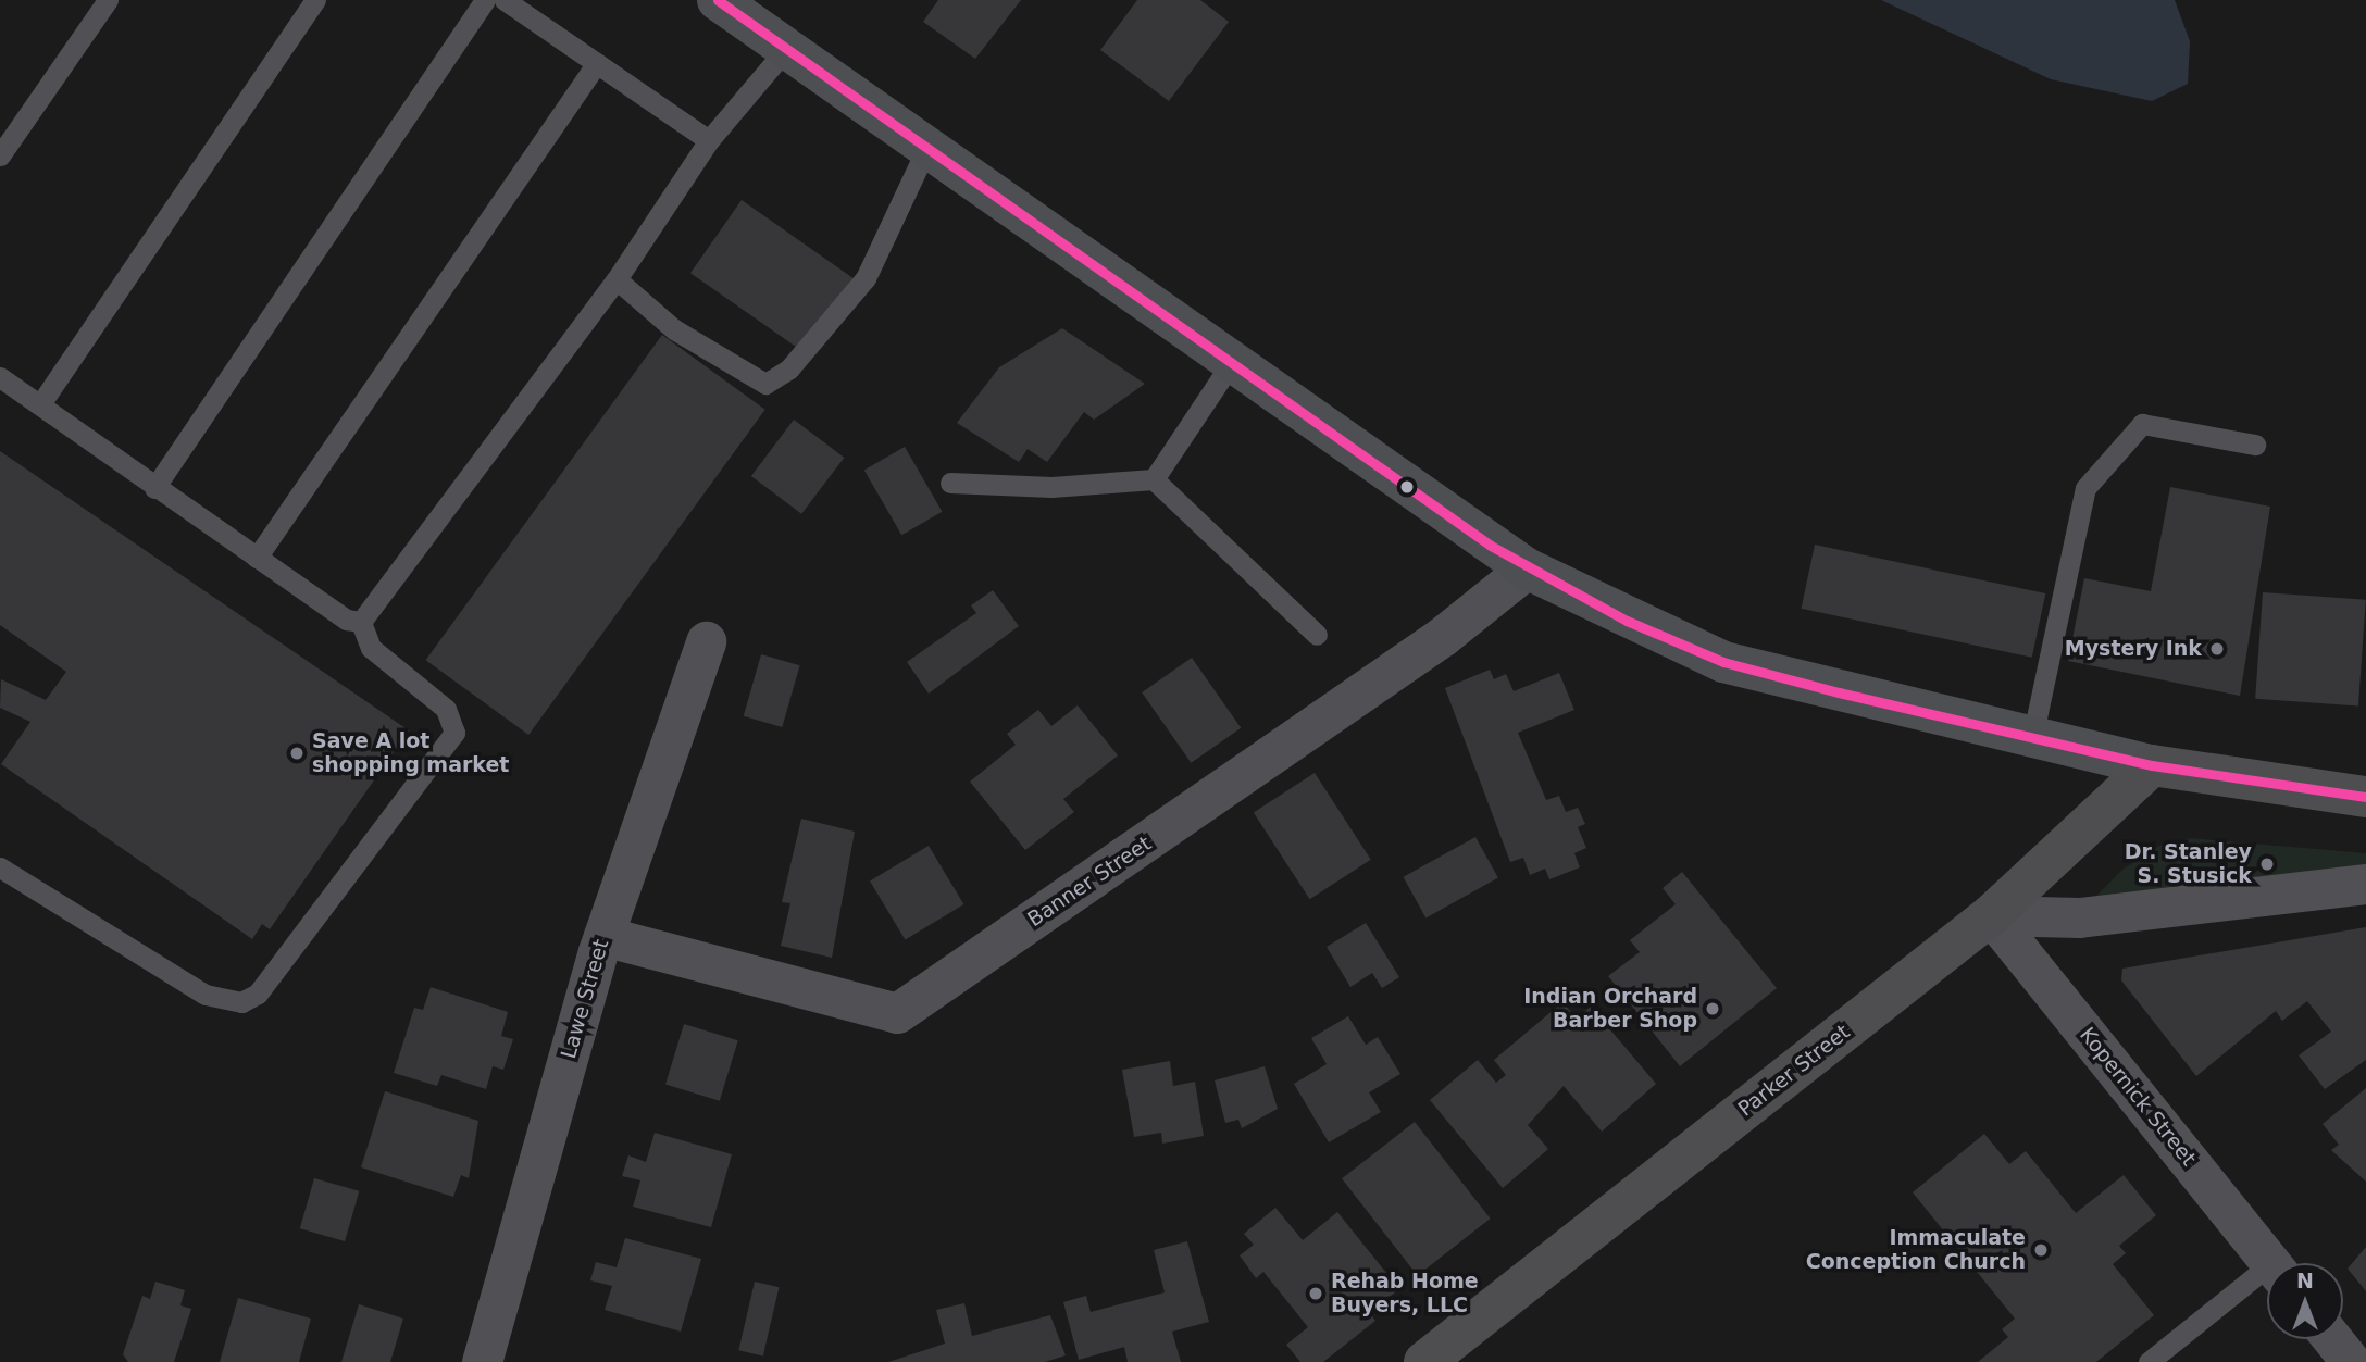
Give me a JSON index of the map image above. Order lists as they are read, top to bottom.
{
  "streets": {
    "main road": ["Parker Street"],
    "street": ["Banner Street", "Lawe Street", "Kopernick Street"]
  },
  "crossings": [
    ["Banner Street", "Lawe Street"],
    ["Parker Street", "Kopernick Street"]
  ],
  "places": [
    "Mystery Ink",
    "Save A lot shopping market",
    "Dr. Stanley S. Stusick",
    "Indian Orchard Barber Shop",
    "Immaculate Conception Church",
    "Rehab Home Buyers, LLC"
  ],
  "north": "top"
}
